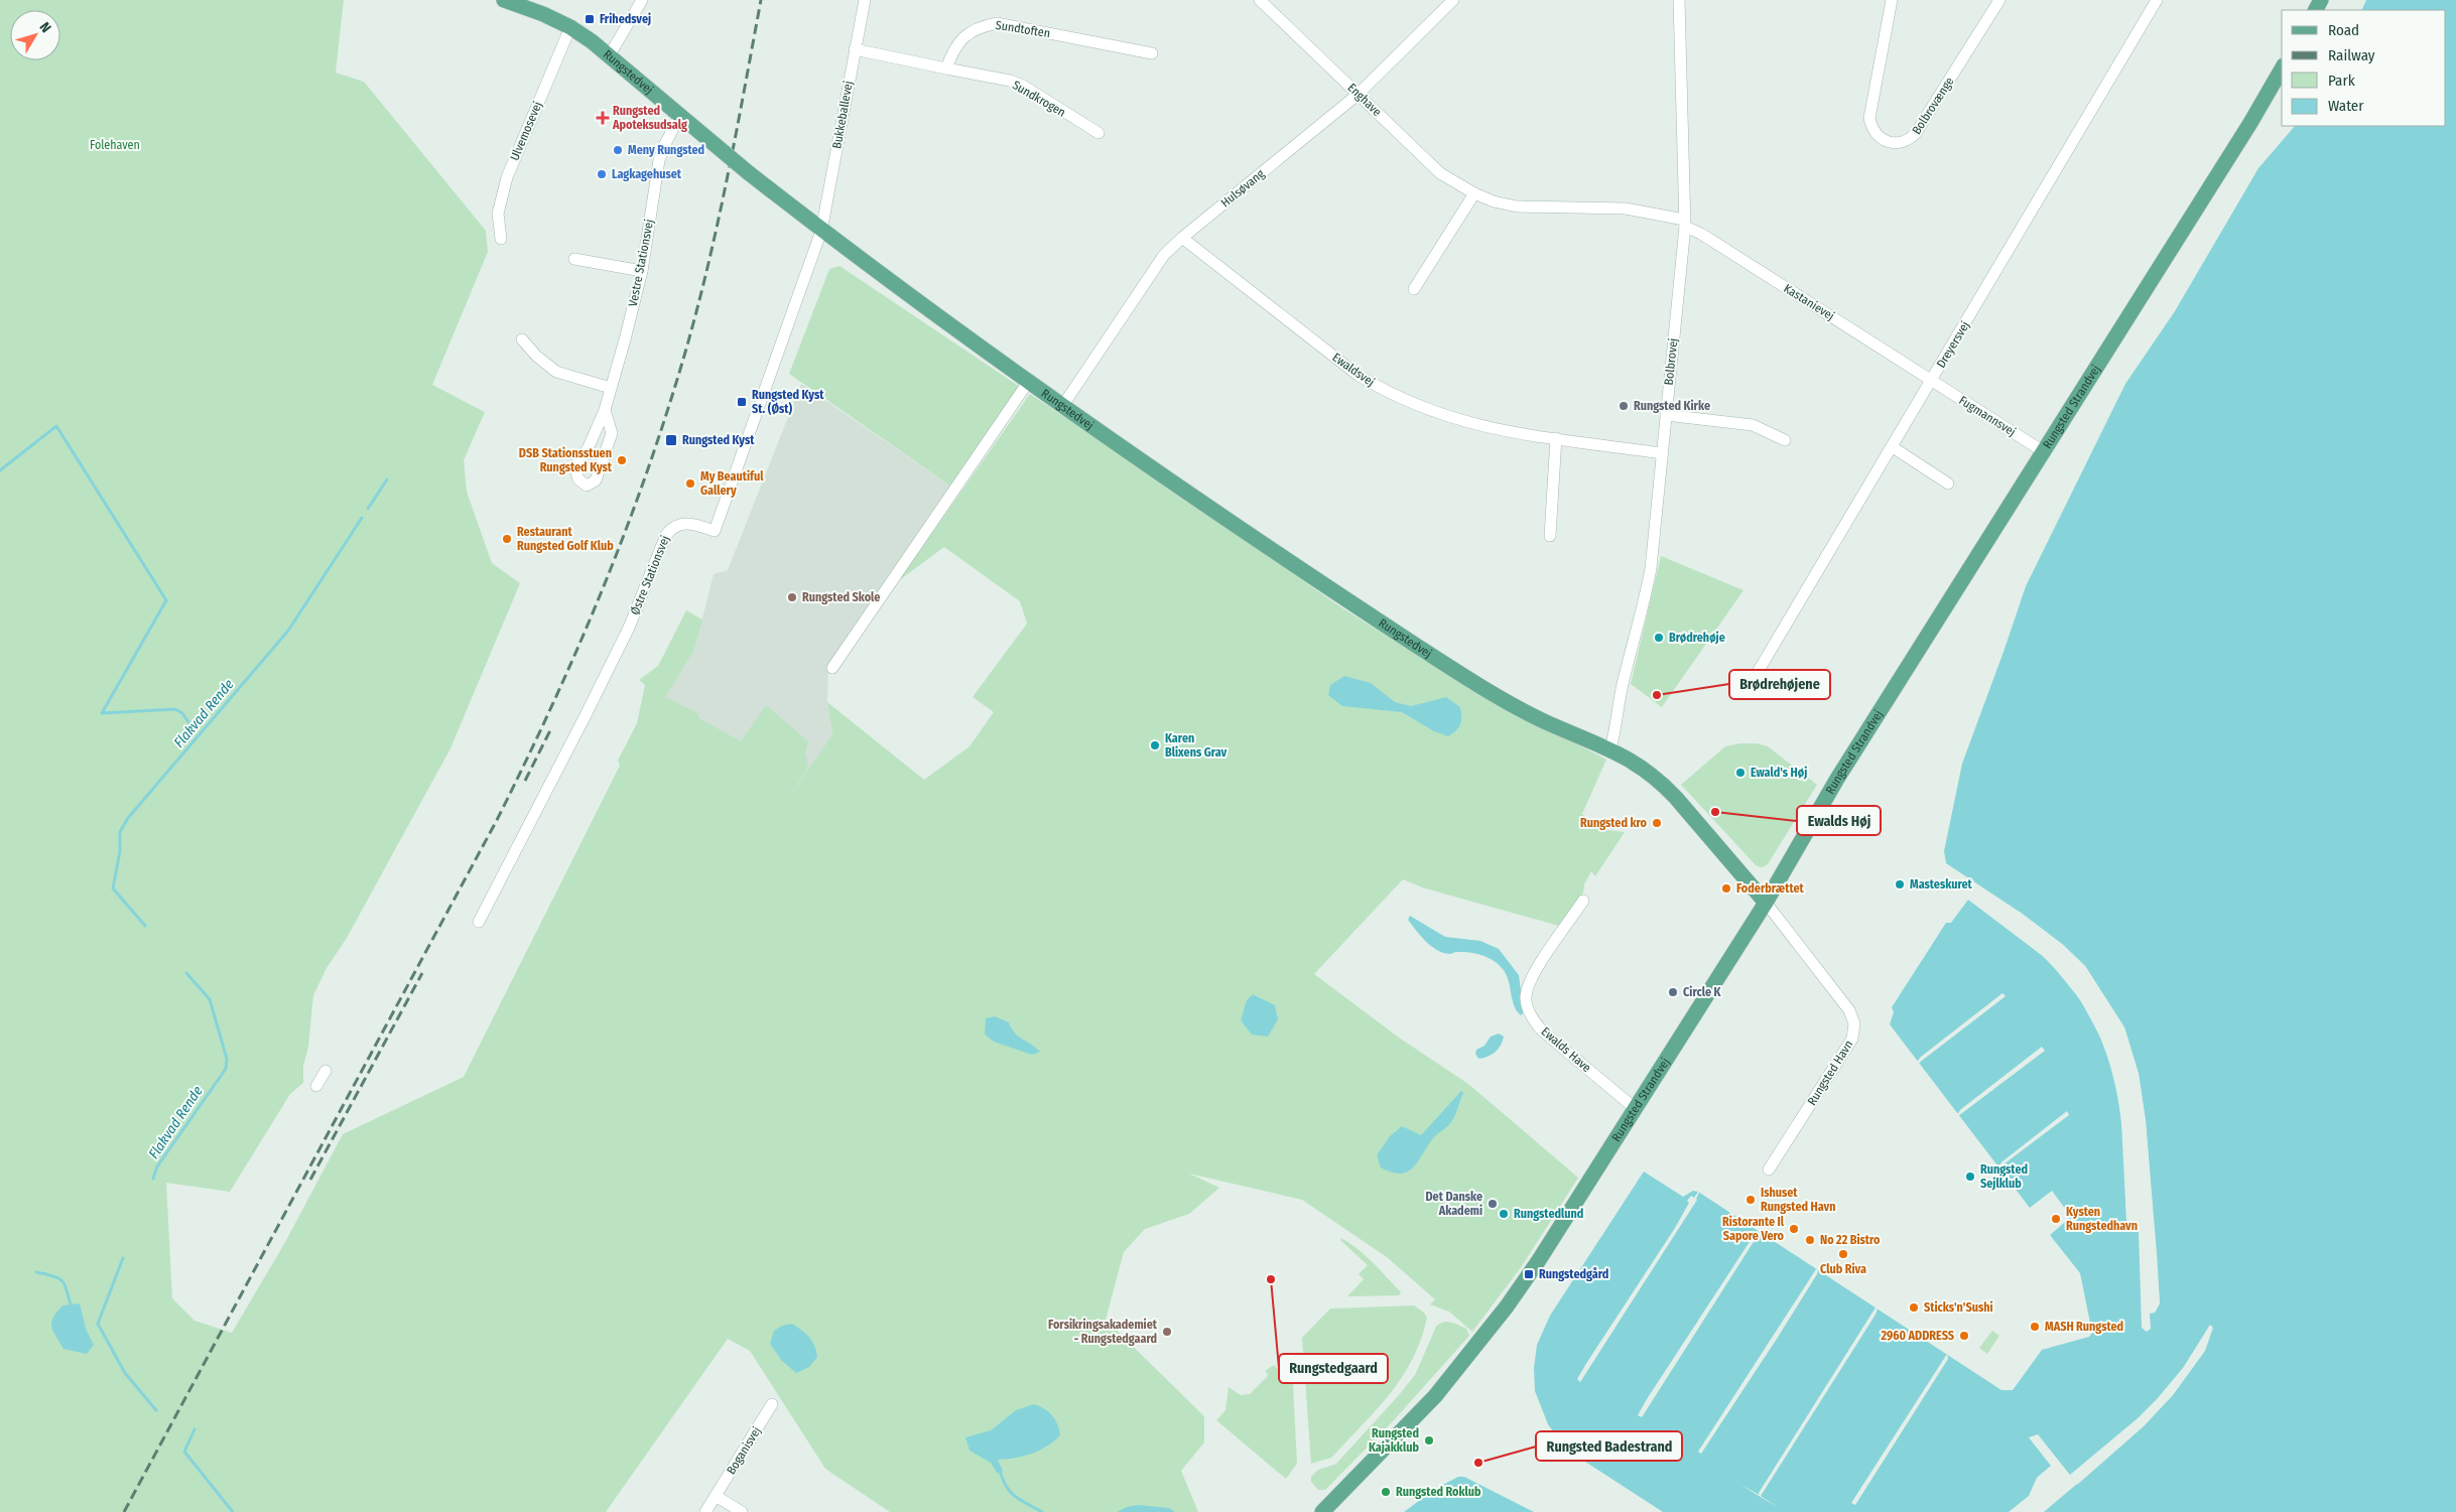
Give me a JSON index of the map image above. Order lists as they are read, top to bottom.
{
  "streets": {
    "main road": ["Rungstedvej", "Rungsted Strandvej"],
    "street": [
      "Sundtoften",
      "Sundkrogen",
      "Enghave",
      "Bolbrovænge",
      "Bukkeballevej",
      "Ulvemosevej",
      "Hulsøvang",
      "Vestre Stationsvej",
      "Kastanievej",
      "Dreyersvej",
      "Bolbrovej",
      "Ewaldsvej",
      "Fugmannsvej",
      "Østre Stationsvej",
      "Ewalds Have",
      "Rungsted Havn",
      "Boganisvej"
    ]
  },
  "crossings": [
    ["Sundtoften", "Sundkrogen"],
    ["Rungstedvej", "Bukkeballevej"],
    ["Rungstedvej", "Ulvemosevej"],
    ["Rungstedvej", "Hulsøvang"],
    ["Rungstedvej", "Vestre Stationsvej"],
    ["Rungstedvej", "Bolbrovej"],
    ["Rungstedvej", "Rungsted Strandvej"],
    ["Rungstedvej", "Østre Stationsvej"],
    ["Rungstedvej", "Rungsted Havn"],
    ["Enghave", "Hulsøvang"],
    ["Enghave", "Kastanievej"],
    ["Enghave", "Bolbrovej"],
    ["Bukkeballevej", "Østre Stationsvej"],
    ["Hulsøvang", "Ewaldsvej"],
    ["Kastanievej", "Dreyersvej"],
    ["Kastanievej", "Bolbrovej"],
    ["Kastanievej", "Fugmannsvej"],
    ["Dreyersvej", "Fugmannsvej"],
    ["Bolbrovej", "Ewaldsvej"],
    ["Rungsted Strandvej", "Fugmannsvej"],
    ["Rungsted Strandvej", "Ewalds Have"],
    ["Rungsted Strandvej", "Rungsted Havn"]
  ],
  "water": ["Flakvad Rende"],
  "parks": ["Folehaven"],
  "places": {
    "transit": [
      "Frihedsvej",
      "Rungsted Kyst St. (Øst)",
      "Rungsted Kyst",
      "Rungstedgård"
    ],
    "health": ["Rungsted Apoteksudsalg"],
    "other": [
      "Meny Rungsted",
      "Lagkagehuset",
      "Rungsted Kirke",
      "DSB Stationsstuen Rungsted Kyst",
      "My Beautiful Gallery",
      "Restaurant Rungsted Golf Klub",
      "Rungsted Skole",
      "Brødrehøje",
      "Brødrehøjene",
      "Karen Blixens Grav",
      "Ewald's Høj",
      "Ewalds Høj",
      "Rungsted kro",
      "Masteskuret",
      "Foderbrættet",
      "Circle K",
      "Rungsted Sejlklub",
      "Ishuset Rungsted Havn",
      "Det Danske Akademi",
      "Rungstedlund",
      "Kysten Rungstedhavn",
      "Ristorante Il Sapore Vero",
      "No 22 Bistro",
      "Club Riva",
      "Rungstedgaard",
      "Sticks'n'Sushi",
      "MASH Rungsted",
      "Forsikringsakademiet - Rungstedgaard",
      "2960 ADDRESS",
      "Rungsted Kajakklub",
      "Rungsted Badestrand",
      "Rungsted Roklub"
    ]
  },
  "legend": [
    "Road",
    "Railway",
    "Park",
    "Water"
  ],
  "north": "top right"
}
